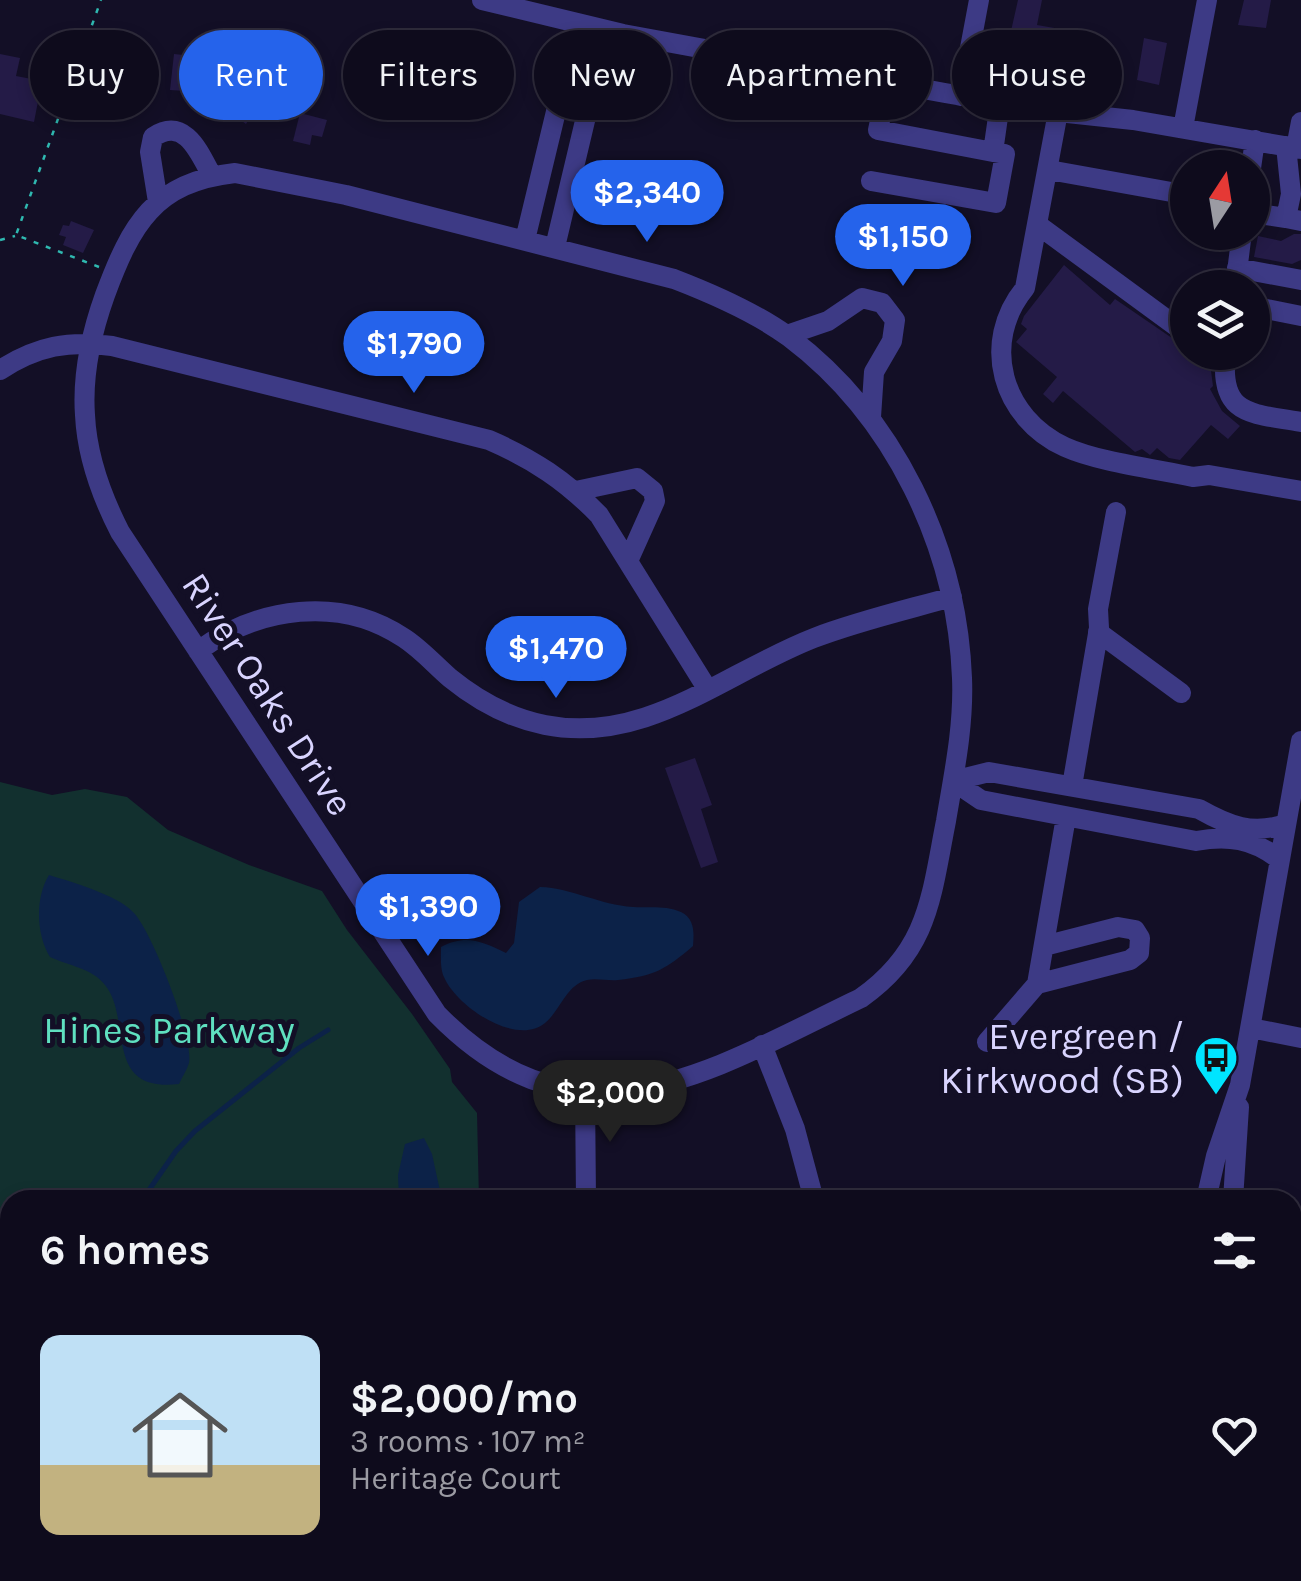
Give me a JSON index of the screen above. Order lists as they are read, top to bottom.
{
  "streets": {
    "street": ["River Oaks Drive"]
  },
  "parks": ["Hines Parkway"],
  "places": {
    "bus stop": ["Evergreen / Kirkwood (SB)"]
  },
  "north": "top",
  "page": {
    "chip": [
      "Buy",
      "Rent",
      "Filters",
      "New",
      "Apartment",
      "House"
    ],
    "price": [
      "$2,340",
      "$1,150",
      "$1,790",
      "$1,470",
      "$1,390",
      "$2,000"
    ],
    "heading": "6 homes",
    "list": [
      {
        "name": "$2,000/mo",
        "note": "3 rooms · 107 m² · Heritage Court"
      }
    ]
  }
}
